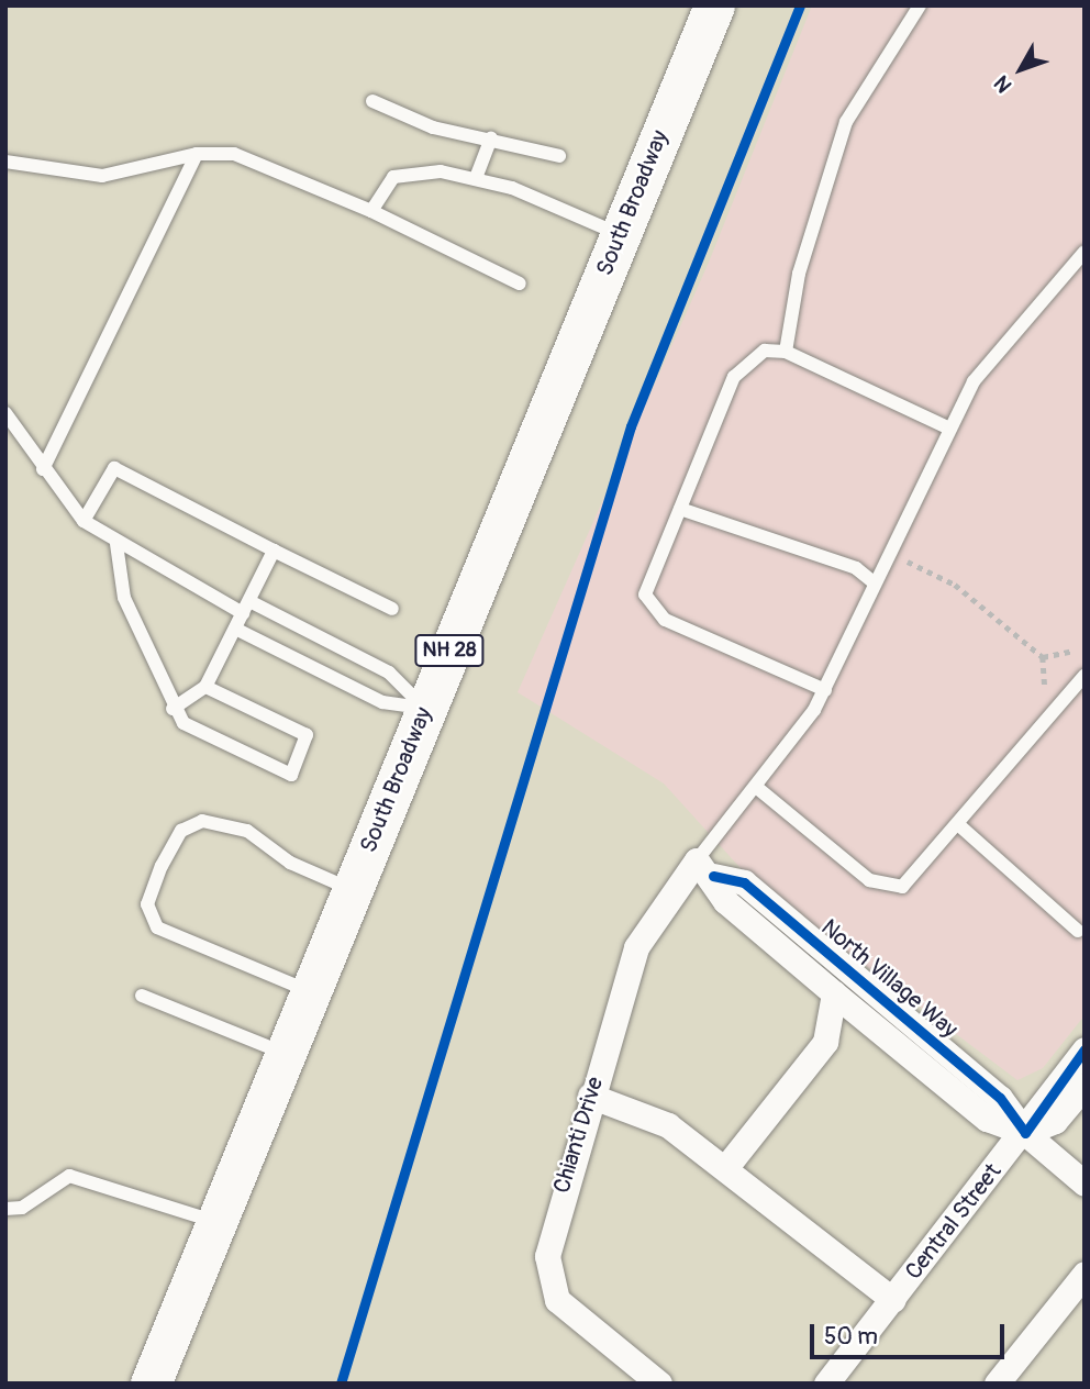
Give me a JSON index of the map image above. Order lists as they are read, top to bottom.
{
  "streets": {
    "main road": ["South Broadway", "NH 28"],
    "street": ["North Village Way", "Chianti Drive", "Central Street"]
  },
  "crossings": [
    ["North Village Way", "Chianti Drive"],
    ["North Village Way", "Central Street"]
  ],
  "scale_bar": "50 m",
  "north": "bottom left"
}
